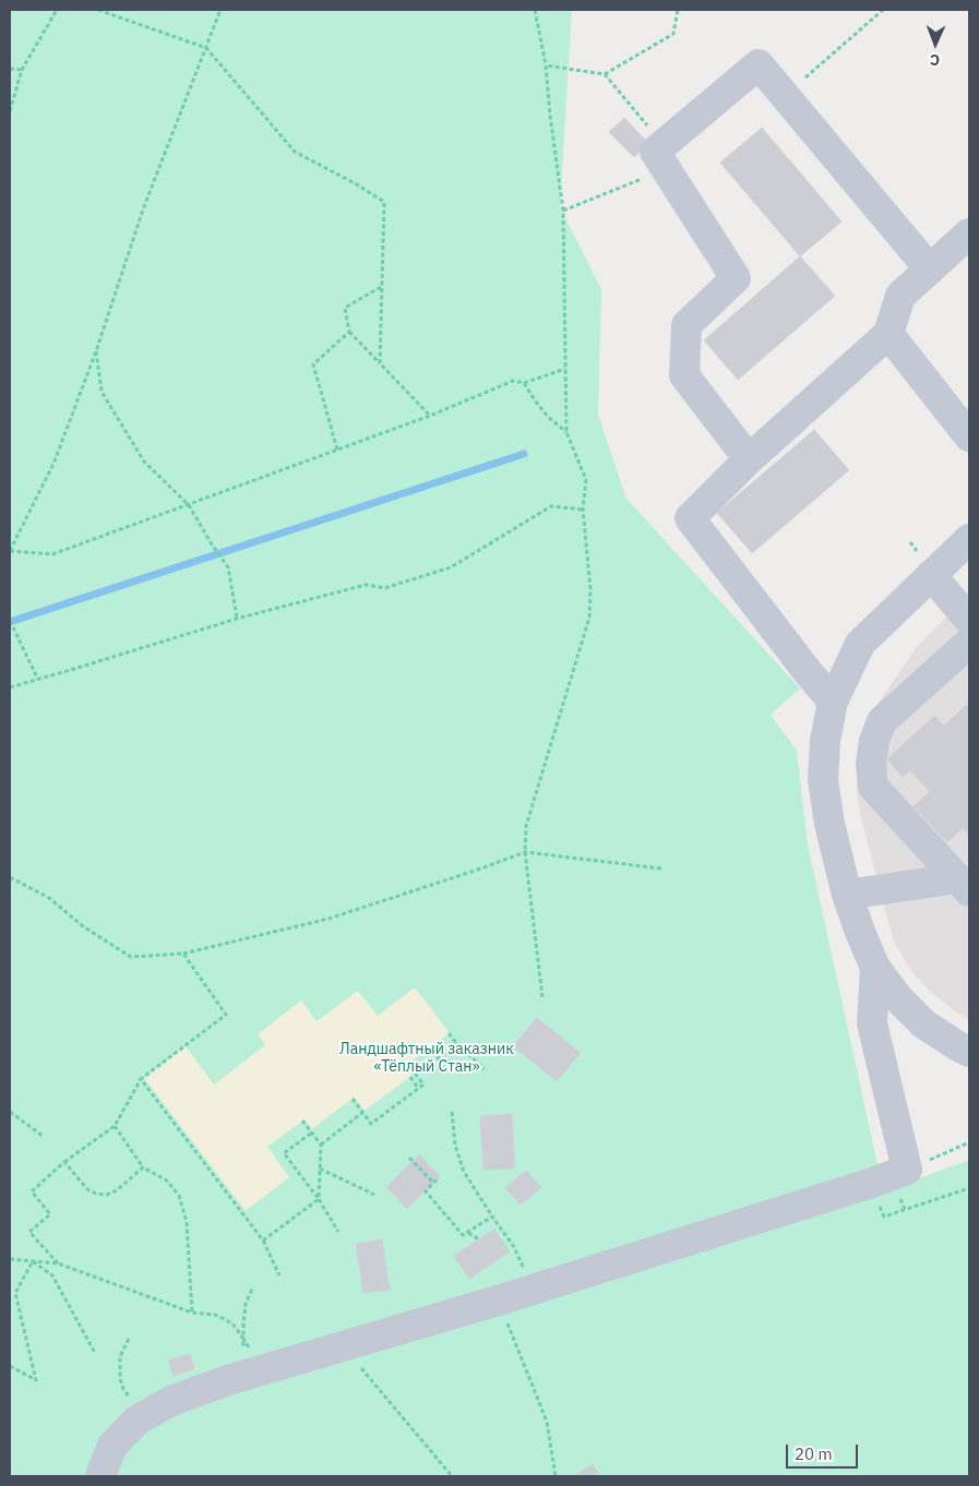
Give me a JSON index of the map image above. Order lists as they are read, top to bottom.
{
  "parks": ["Ландшафтный заказник «Тёплый Стан»"],
  "scale_bar": "20 m",
  "north": "bottom"
}
